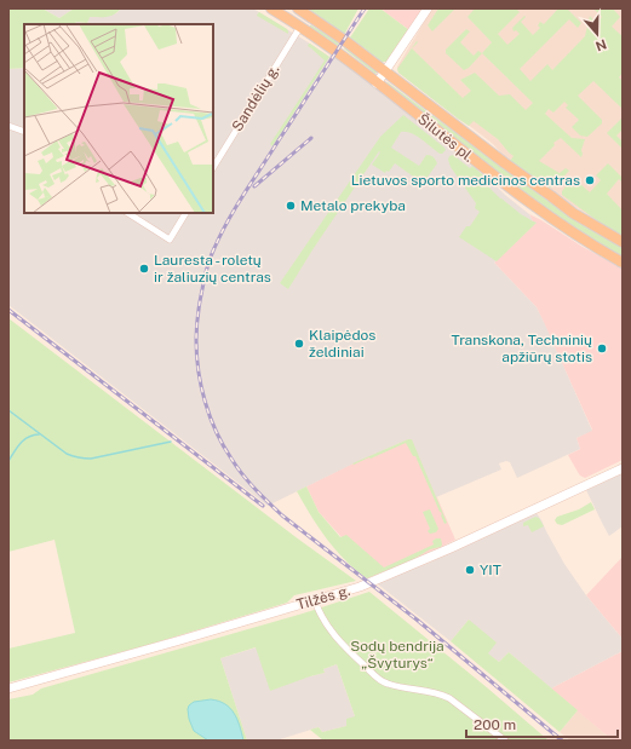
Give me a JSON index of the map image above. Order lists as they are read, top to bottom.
{
  "streets": {
    "main road": ["Šilutės pl.", "Tilžės g."],
    "street": ["Sandėlių g."]
  },
  "crossings": [
    ["Sandėlių g.", "Šilutės pl."]
  ],
  "parks": ["Sodų bendrija „Švyturys“"],
  "places": [
    "Lietuvos sporto medicinos centras",
    "Metalo prekyba",
    "Lauresta - roletų ir žaliuzių centras",
    "Klaipėdos želdiniai",
    "Transkona, Techninių apžiūrų stotis",
    "YIT"
  ],
  "scale_bar": "200 m",
  "north": "bottom"
}
